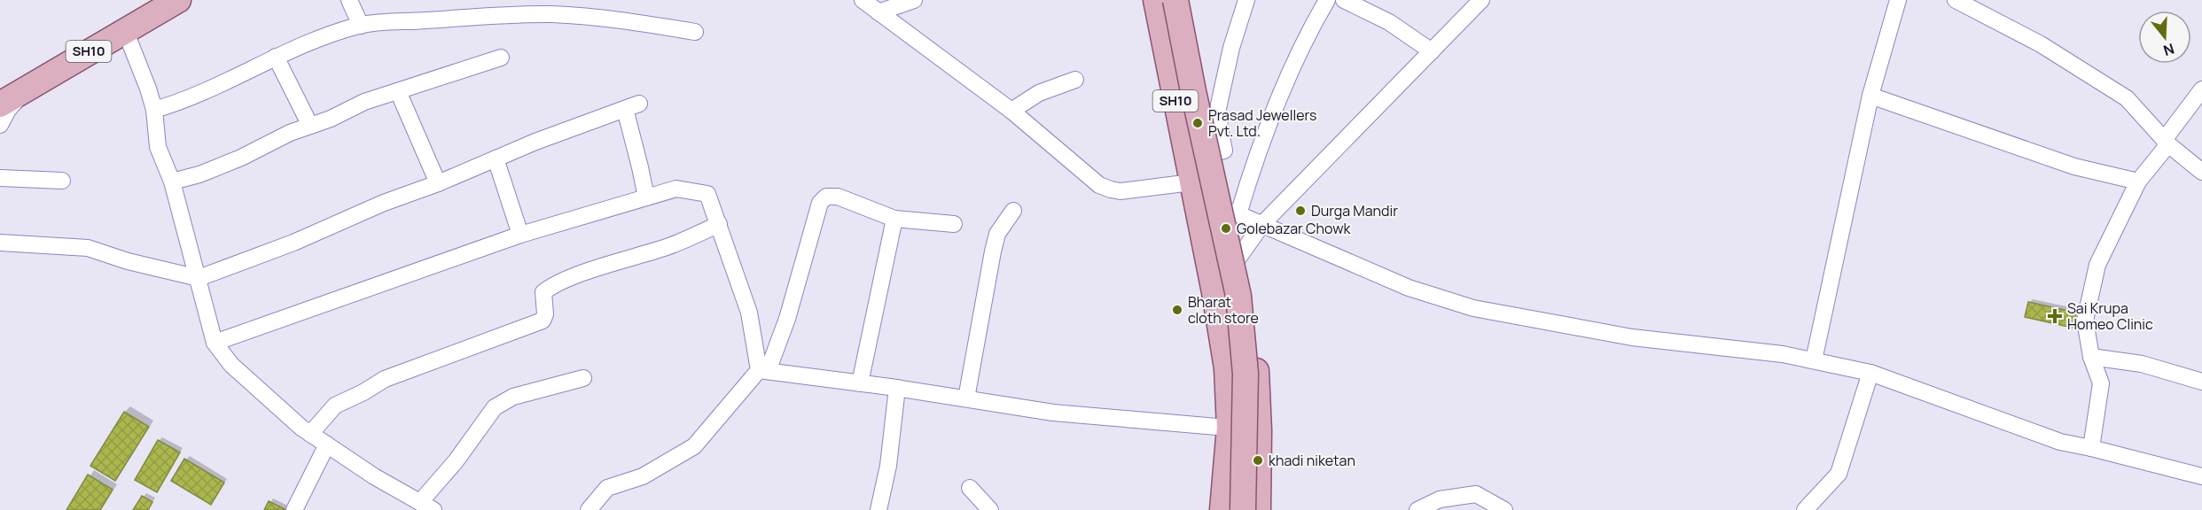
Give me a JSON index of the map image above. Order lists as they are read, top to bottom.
{
  "streets": {
    "main road": ["SH10"]
  },
  "places": {
    "other": [
      "Prasad Jewellers Pvt. Ltd.",
      "Durga Mandir",
      "Golebazar Chowk",
      "Bharat cloth store",
      "khadi niketan"
    ],
    "health": ["Sai Krupa Homeo Clinic"]
  },
  "north": "bottom"
}
